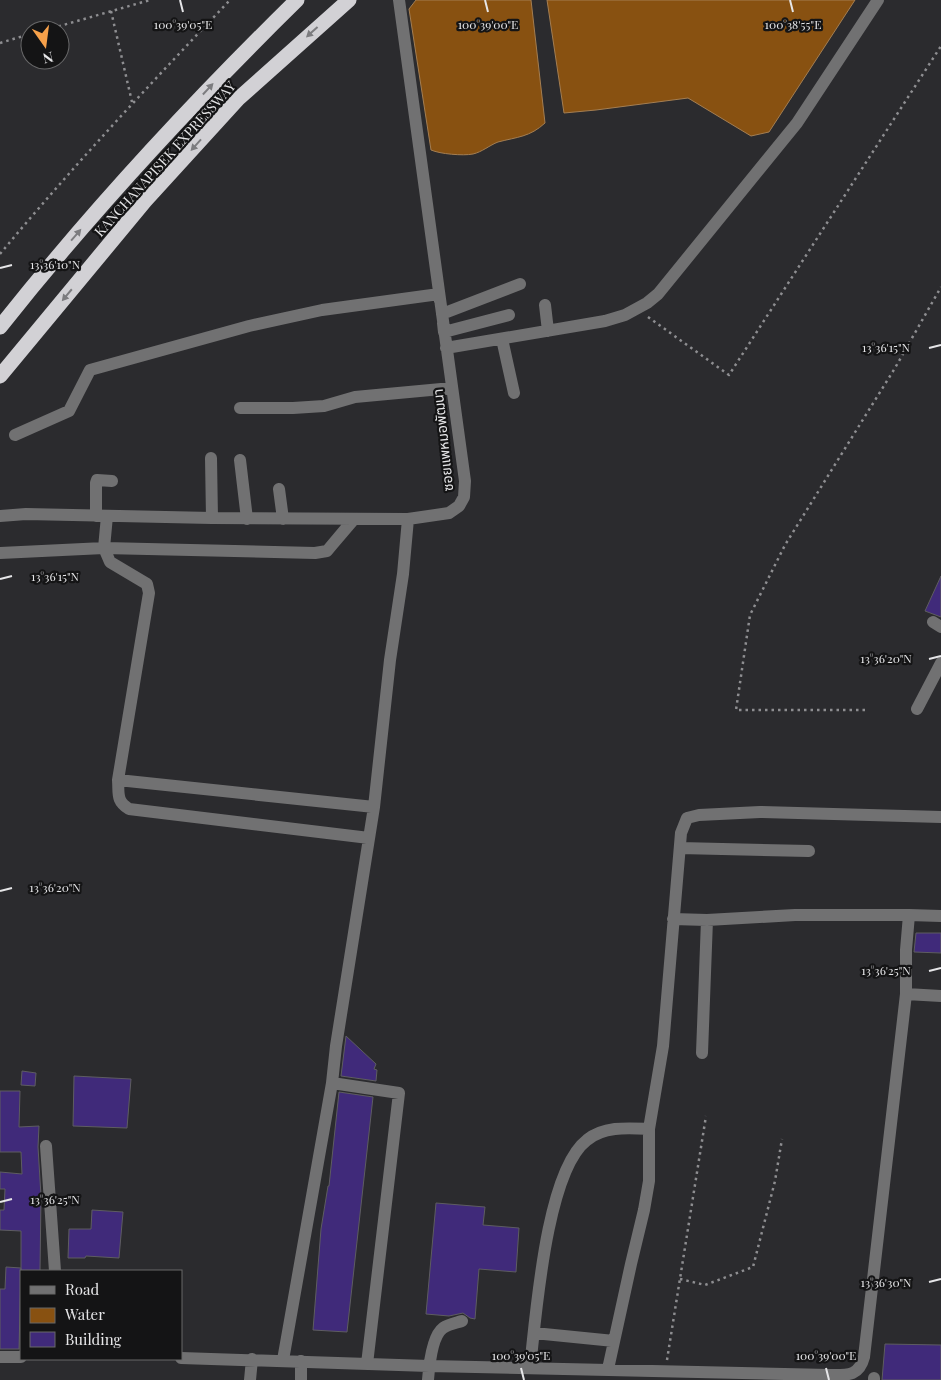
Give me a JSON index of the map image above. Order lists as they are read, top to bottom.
{
  "streets": {
    "highway": ["KANCHANAPISEK EXPRESSWAY"],
    "street": ["ซอยแพหมอพัฒนา"]
  },
  "legend": ["Road", "Water", "Building"],
  "north": "bottom",
  "coordinates": [
    "100°39'05\"E",
    "100°39'00\"E",
    "100°38'55\"E",
    "13°36'10\"N",
    "13°36'15\"N",
    "13°36'20\"N",
    "13°36'25\"N",
    "13°36'30\"N"
  ]
}
